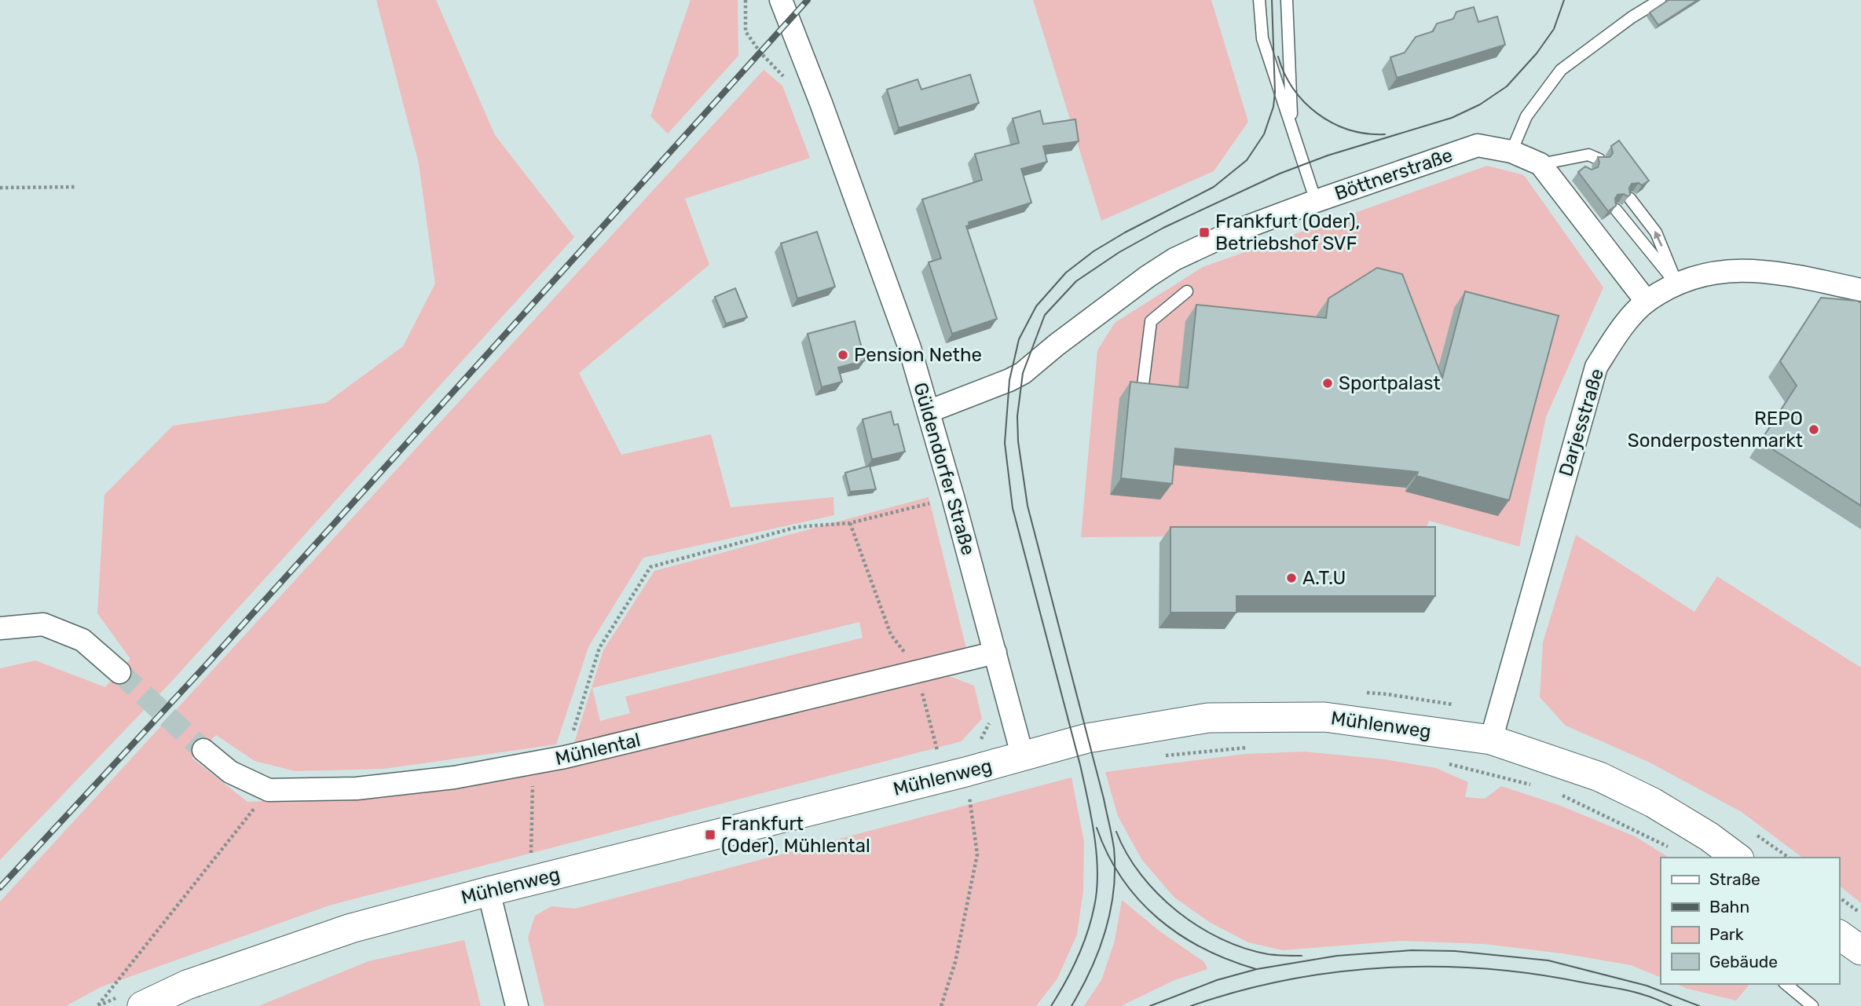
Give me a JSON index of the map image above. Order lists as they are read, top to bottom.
{
  "streets": {
    "street": [
      "Böttnerstraße",
      "Darjesstraße",
      "Güldendorfer Straße",
      "Mühlenweg",
      "Mühlental"
    ]
  },
  "crossings": [
    ["Böttnerstraße", "Darjesstraße"],
    ["Böttnerstraße", "Güldendorfer Straße"],
    ["Darjesstraße", "Mühlenweg"],
    ["Güldendorfer Straße", "Mühlenweg"],
    ["Güldendorfer Straße", "Mühlental"]
  ],
  "places": {
    "transit": ["Frankfurt (Oder), Betriebshof SVF", "Frankfurt (Oder), Mühlental"],
    "other": [
      "Pension Nethe",
      "Sportpalast",
      "REPO Sonderpostenmarkt",
      "A.T.U"
    ]
  },
  "legend": [
    "Straße",
    "Bahn",
    "Park",
    "Gebäude"
  ]
}
